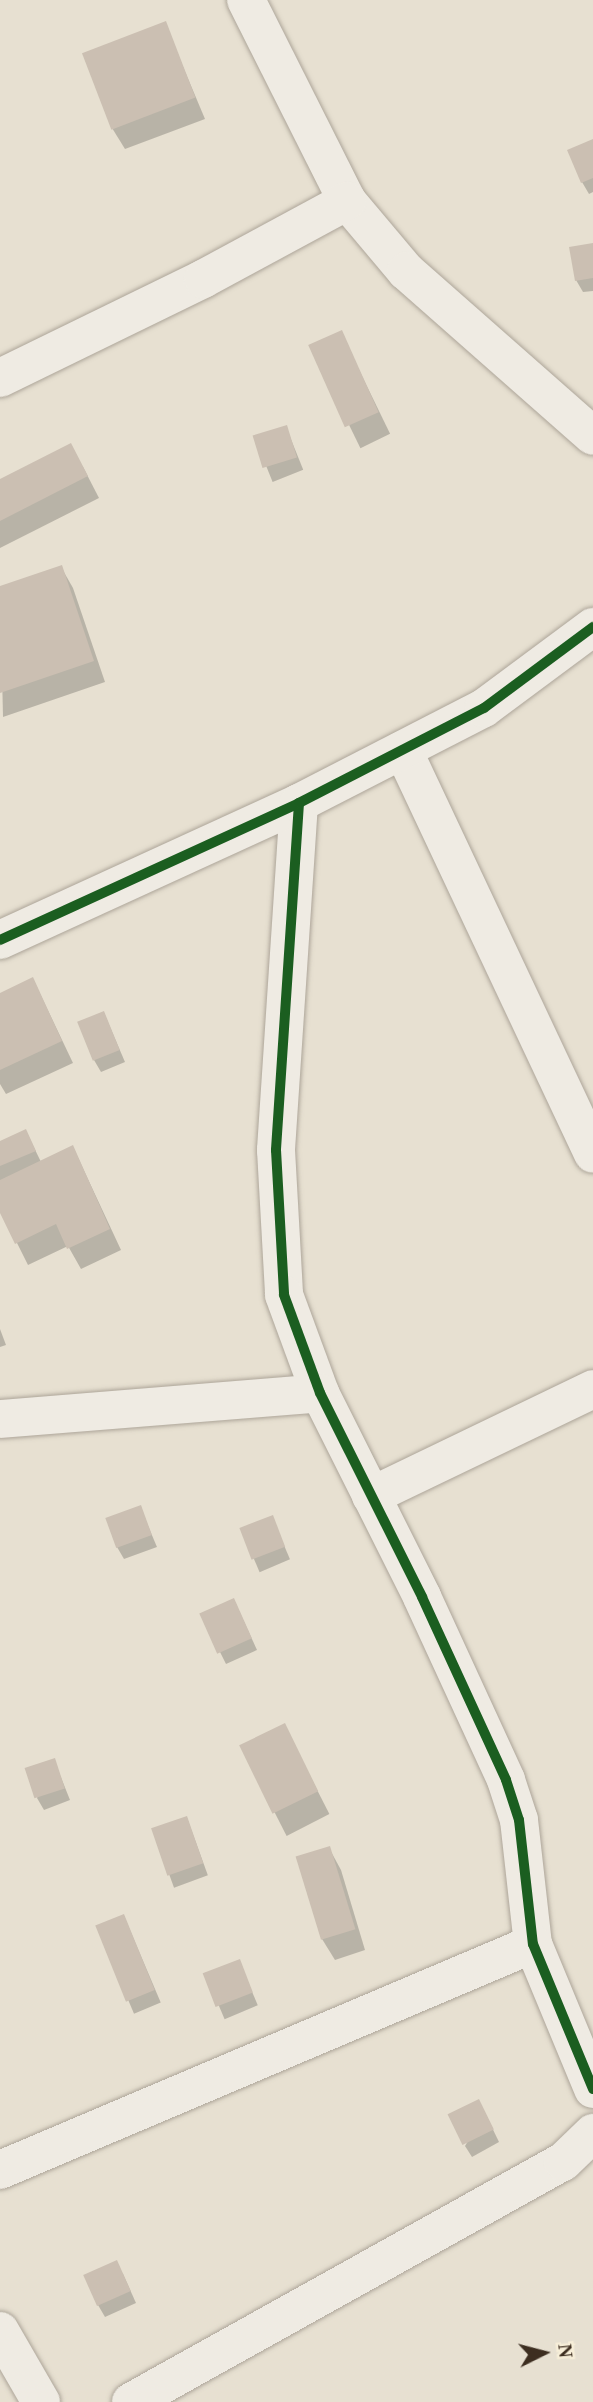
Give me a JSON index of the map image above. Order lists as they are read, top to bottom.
{
  "north": "right"
}
